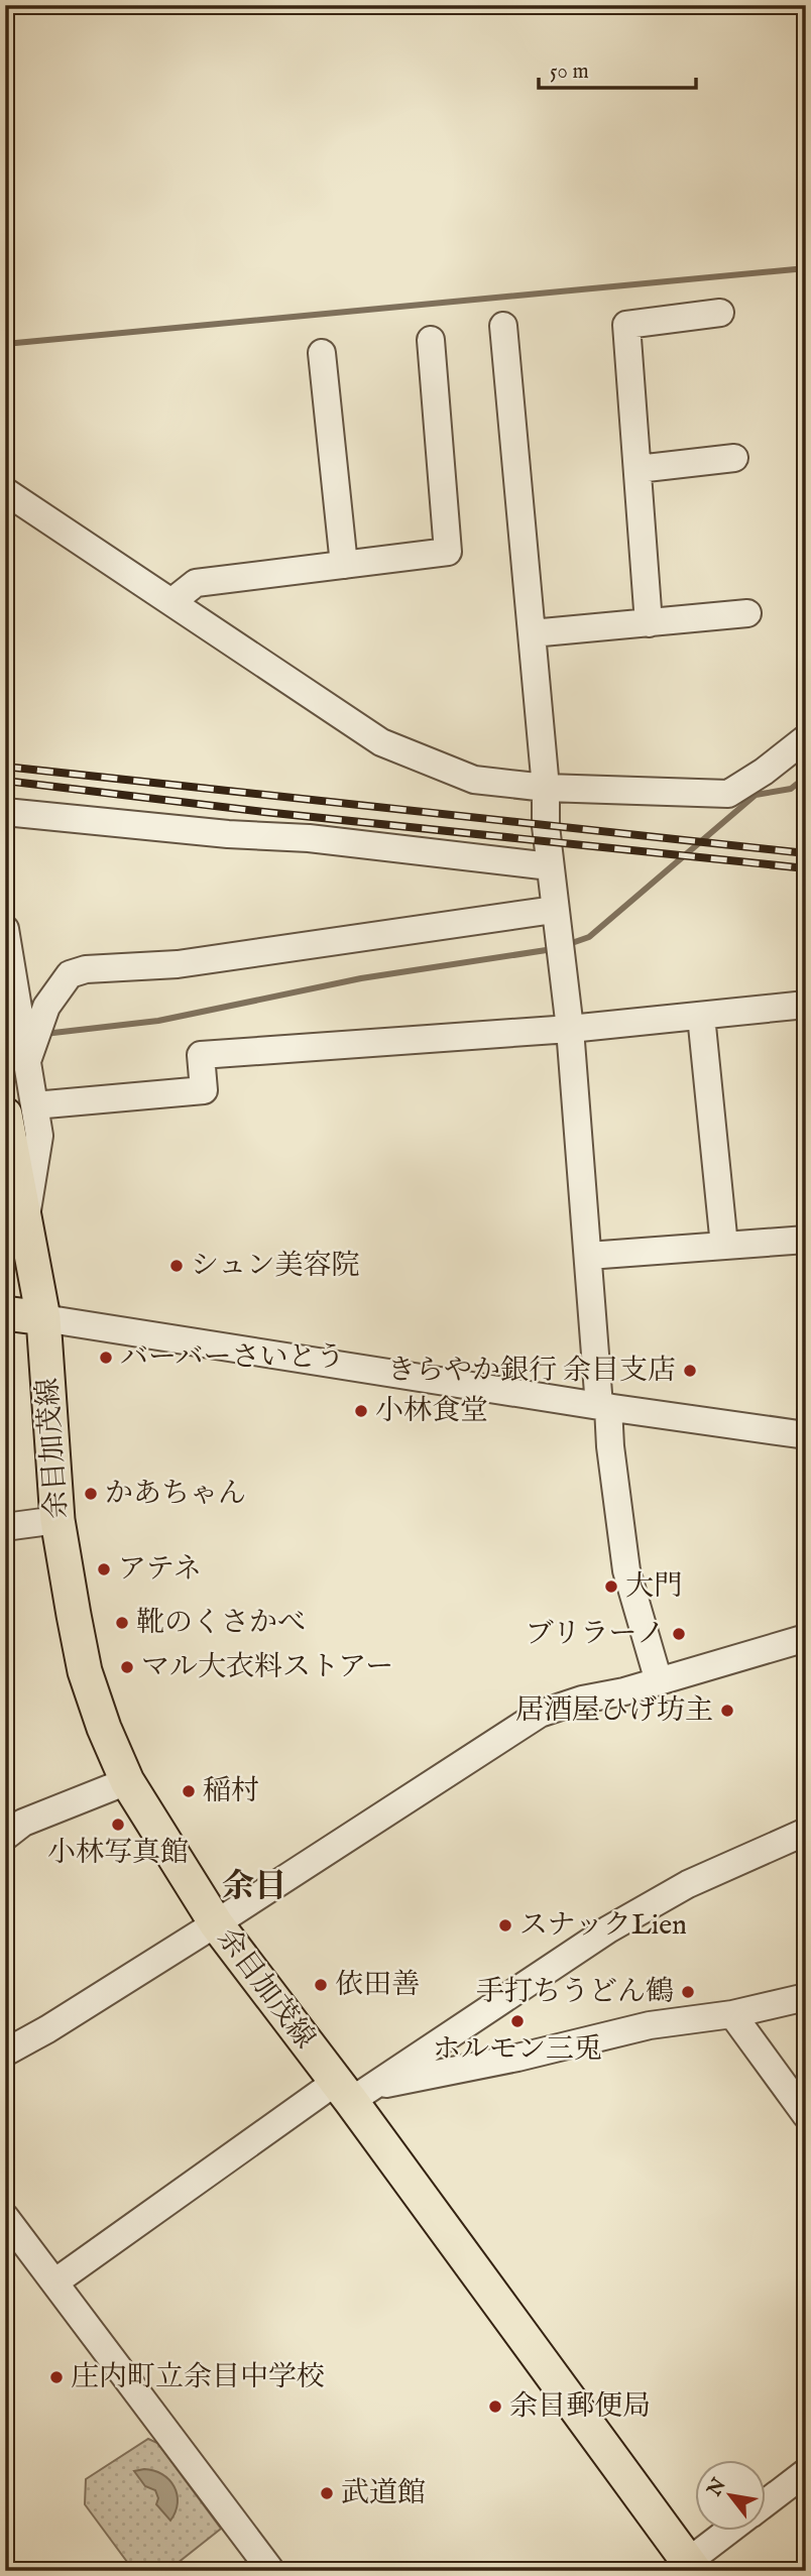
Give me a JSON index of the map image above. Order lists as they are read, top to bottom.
{
  "streets": {
    "main road": ["余目加茂線"]
  },
  "districts": ["余目"],
  "places": [
    "シュン美容院",
    "バーバーさいとう",
    "きらやか銀行 余目支店",
    "小林食堂",
    "かあちゃん",
    "アテネ",
    "大門",
    "靴のくさかべ",
    "ブリラーノ",
    "マル大衣料ストアー",
    "居酒屋ひげ坊主",
    "稲村",
    "小林写真館",
    "スナックLien",
    "依田善",
    "手打ちうどん鶴",
    "ホルモン三兎",
    "庄内町立余目中学校",
    "余目郵便局",
    "武道館"
  ],
  "scale_bar": "50 m",
  "north": "top left"
}
